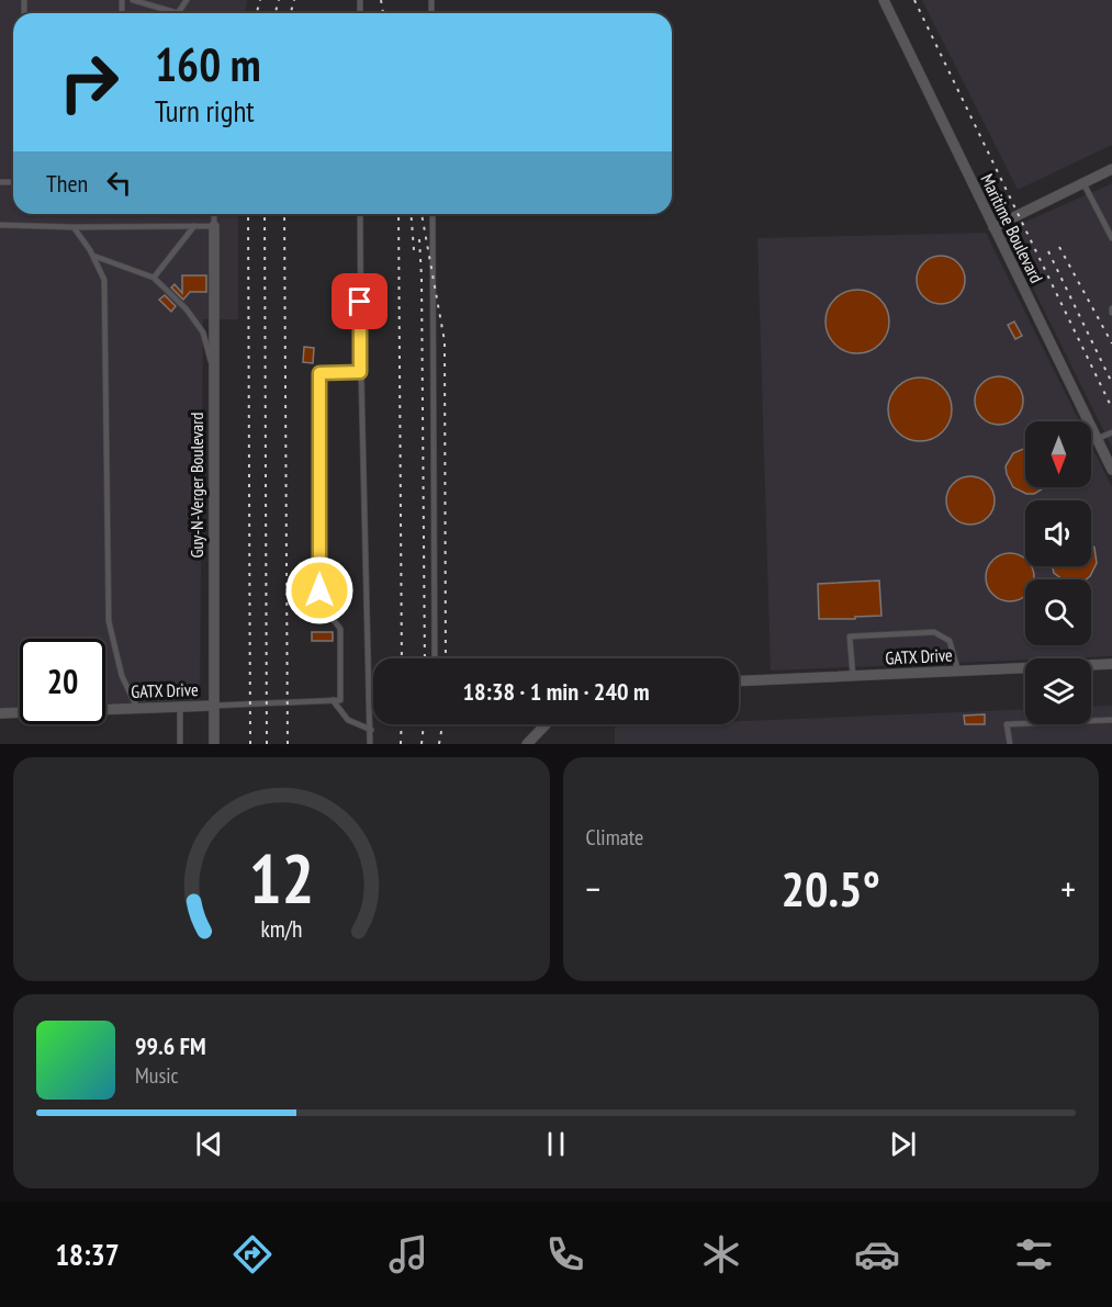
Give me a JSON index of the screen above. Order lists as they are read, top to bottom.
{
  "streets": {
    "street": ["Maritime Boulevard", "Guy-N-Verger Boulevard", "GATX Drive"]
  },
  "crossings": [
    ["Guy-N-Verger Boulevard", "GATX Drive"]
  ],
  "north": "bottom",
  "page": {
    "turn": ["160 m", "Turn right"],
    "then": "Then",
    "limit": "20",
    "trip": "18:38 · 1 min · 240 m",
    "tile": "Climate",
    "heat": ["−", "20.5°", "+"],
    "song": ["99.6 FM", "Music"],
    "tabs": "18:37",
    "gauge": ["12", "km/h"]
  }
}
